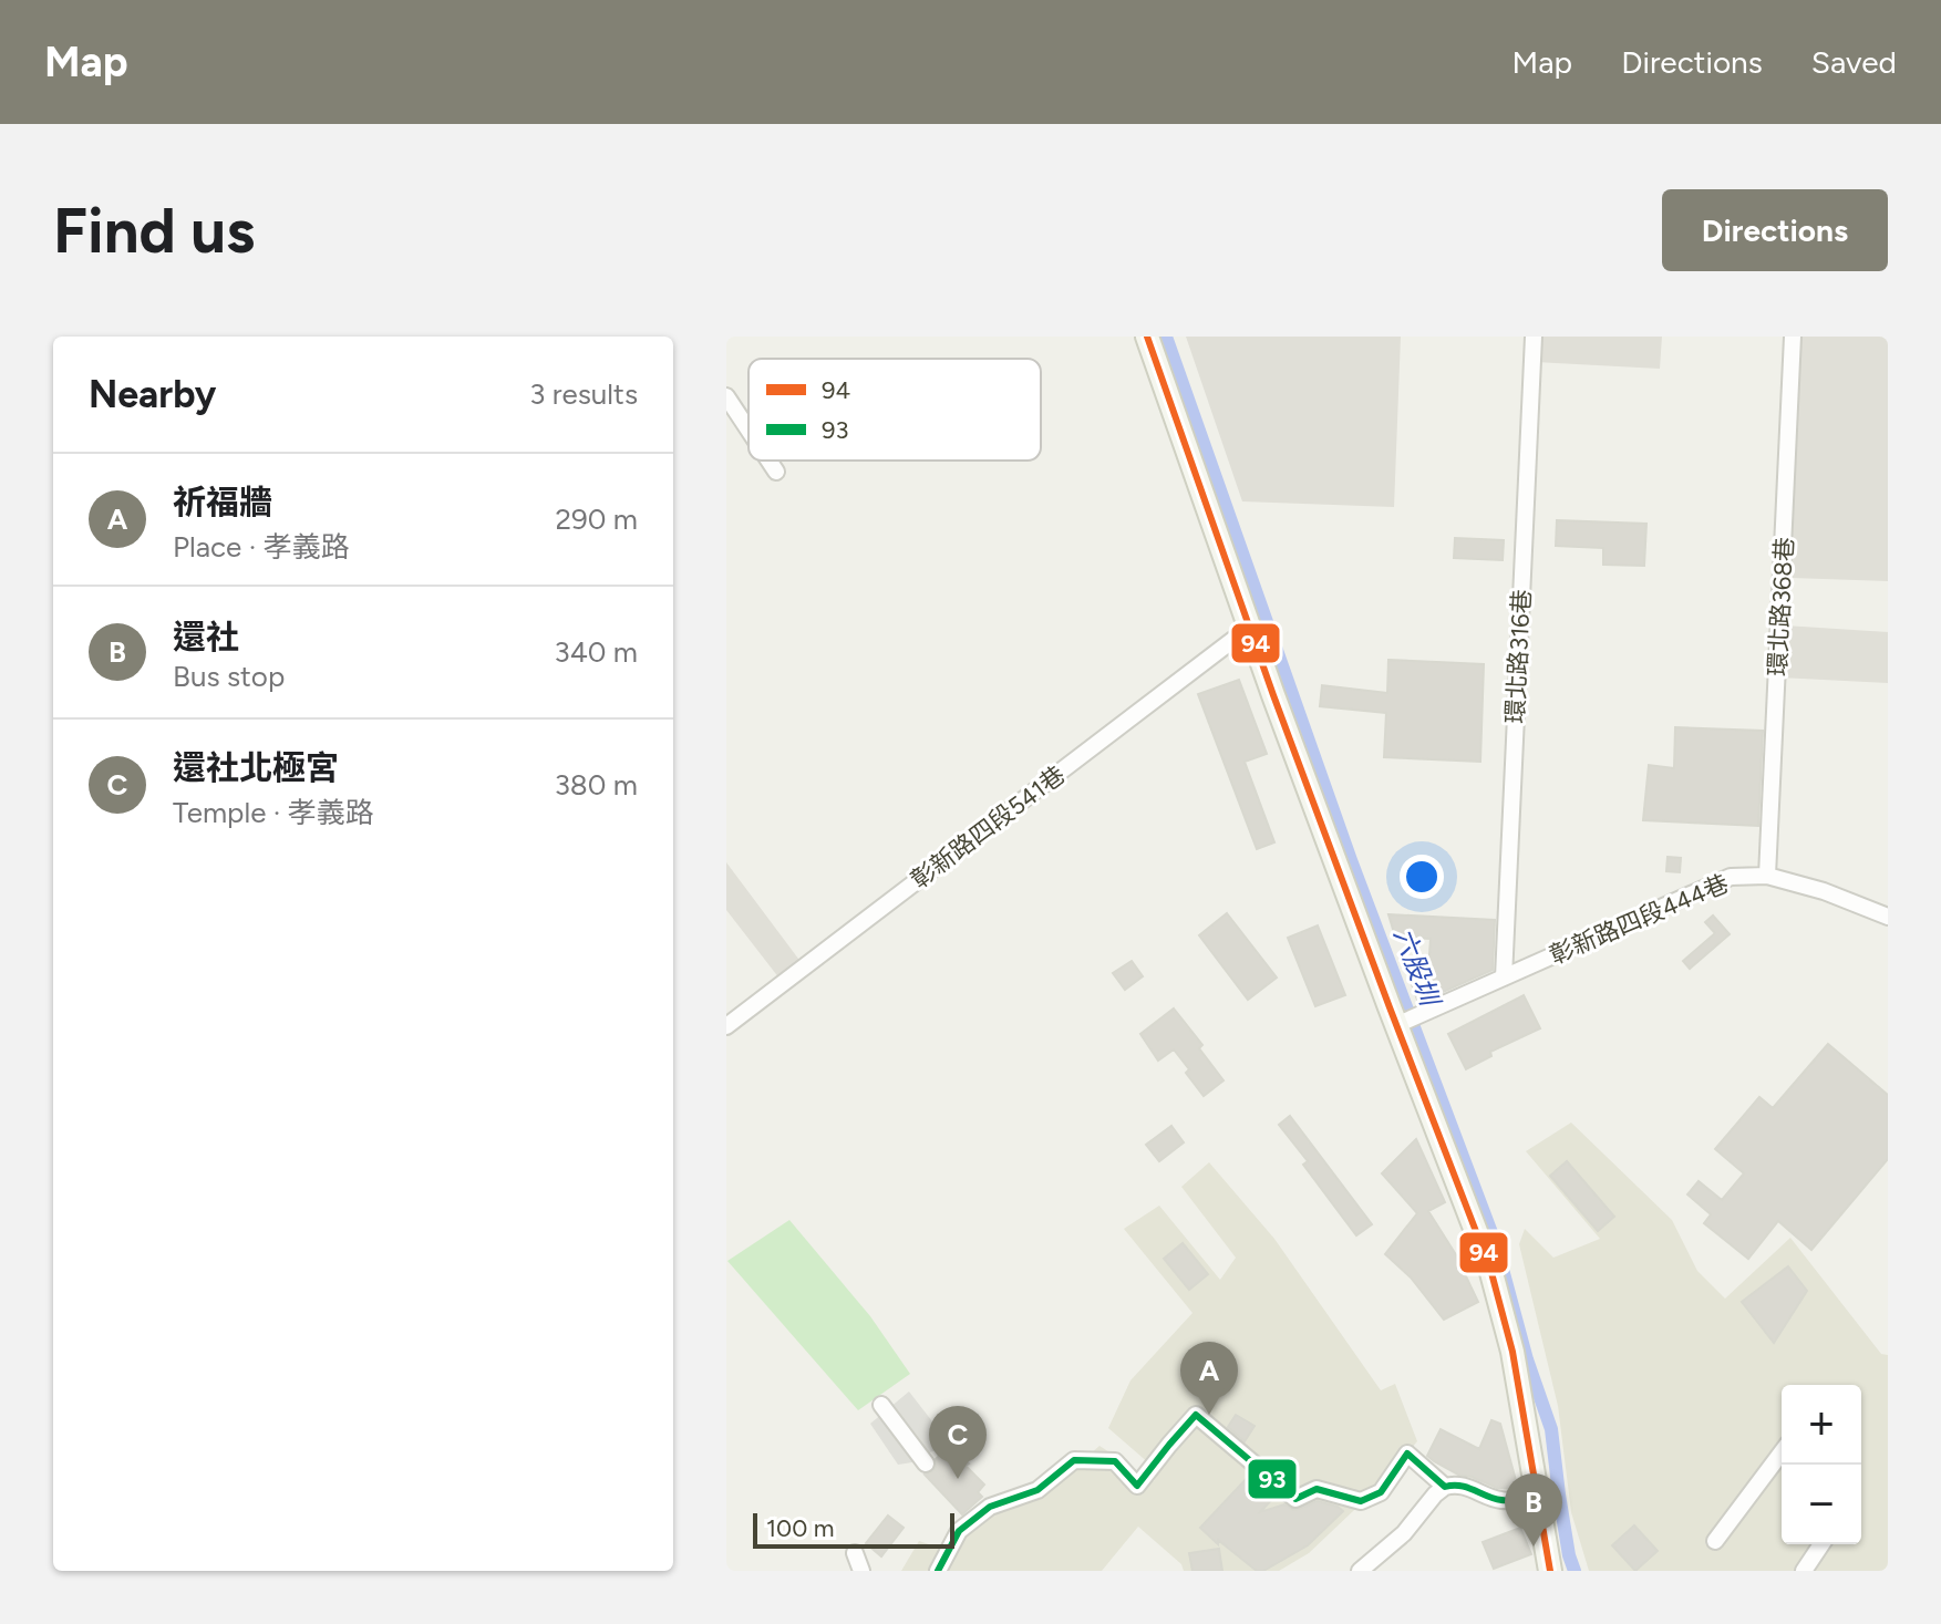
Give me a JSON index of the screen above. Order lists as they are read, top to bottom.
{
  "streets": {
    "street": [
      "環北路368巷",
      "環北路316巷",
      "彰新路四段541巷",
      "彰新路四段444巷"
    ]
  },
  "crossings": [
    ["環北路368巷", "彰新路四段444巷"],
    ["環北路316巷", "彰新路四段444巷"]
  ],
  "water": ["六股圳"],
  "lines": ["transit line 94", "transit line 93"],
  "legend": ["94", "93"],
  "scale_bar": "100 m",
  "page": {
    "header": "Map",
    "nav": ["Map", "Directions", "Saved"],
    "buttons": "Directions",
    "title": "Find us",
    "heading": ["Nearby", "3 results"],
    "list": [
      {
        "mark": "A",
        "name": "祈福牆",
        "note": "Place · 孝義路",
        "value": "290 m"
      },
      {
        "mark": "B",
        "name": "還社",
        "note": "Bus stop",
        "value": "340 m"
      },
      {
        "mark": "C",
        "name": "還社北極宮",
        "note": "Temple · 孝義路",
        "value": "380 m"
      }
    ],
    "pins": ["A", "C", "B"],
    "map_buttons": ["+", "−"],
    "scale": "100 m"
  }
}
